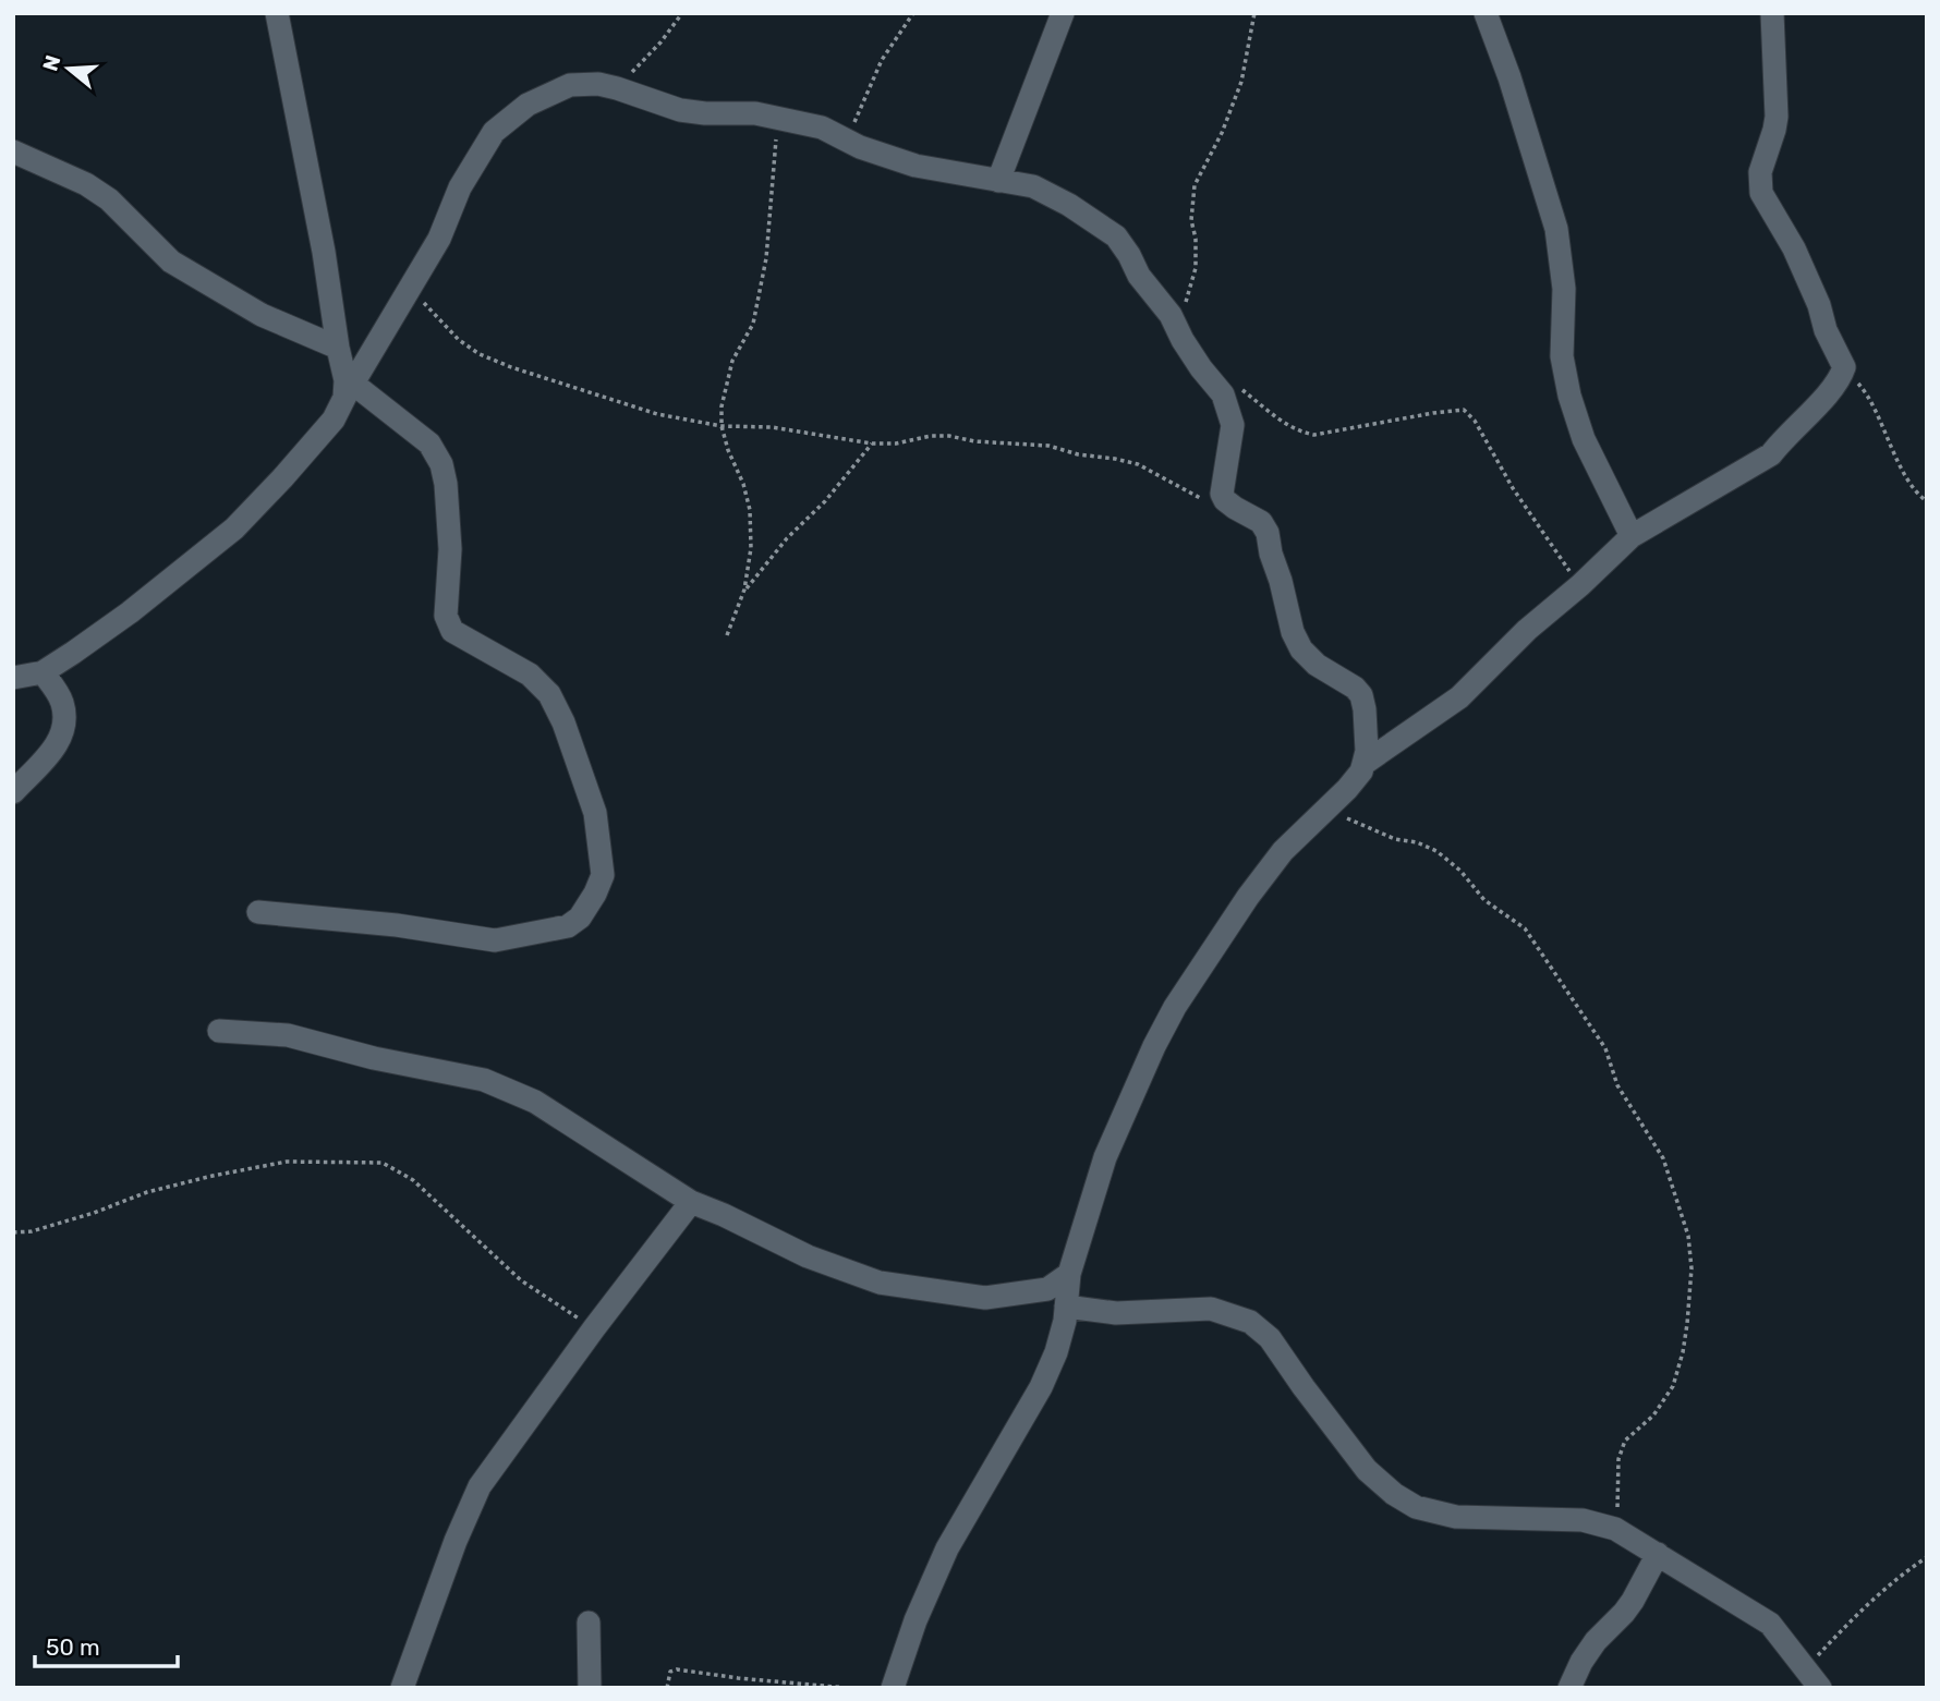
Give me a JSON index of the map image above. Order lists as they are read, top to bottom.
{
  "scale_bar": "50 m",
  "north": "left"
}
